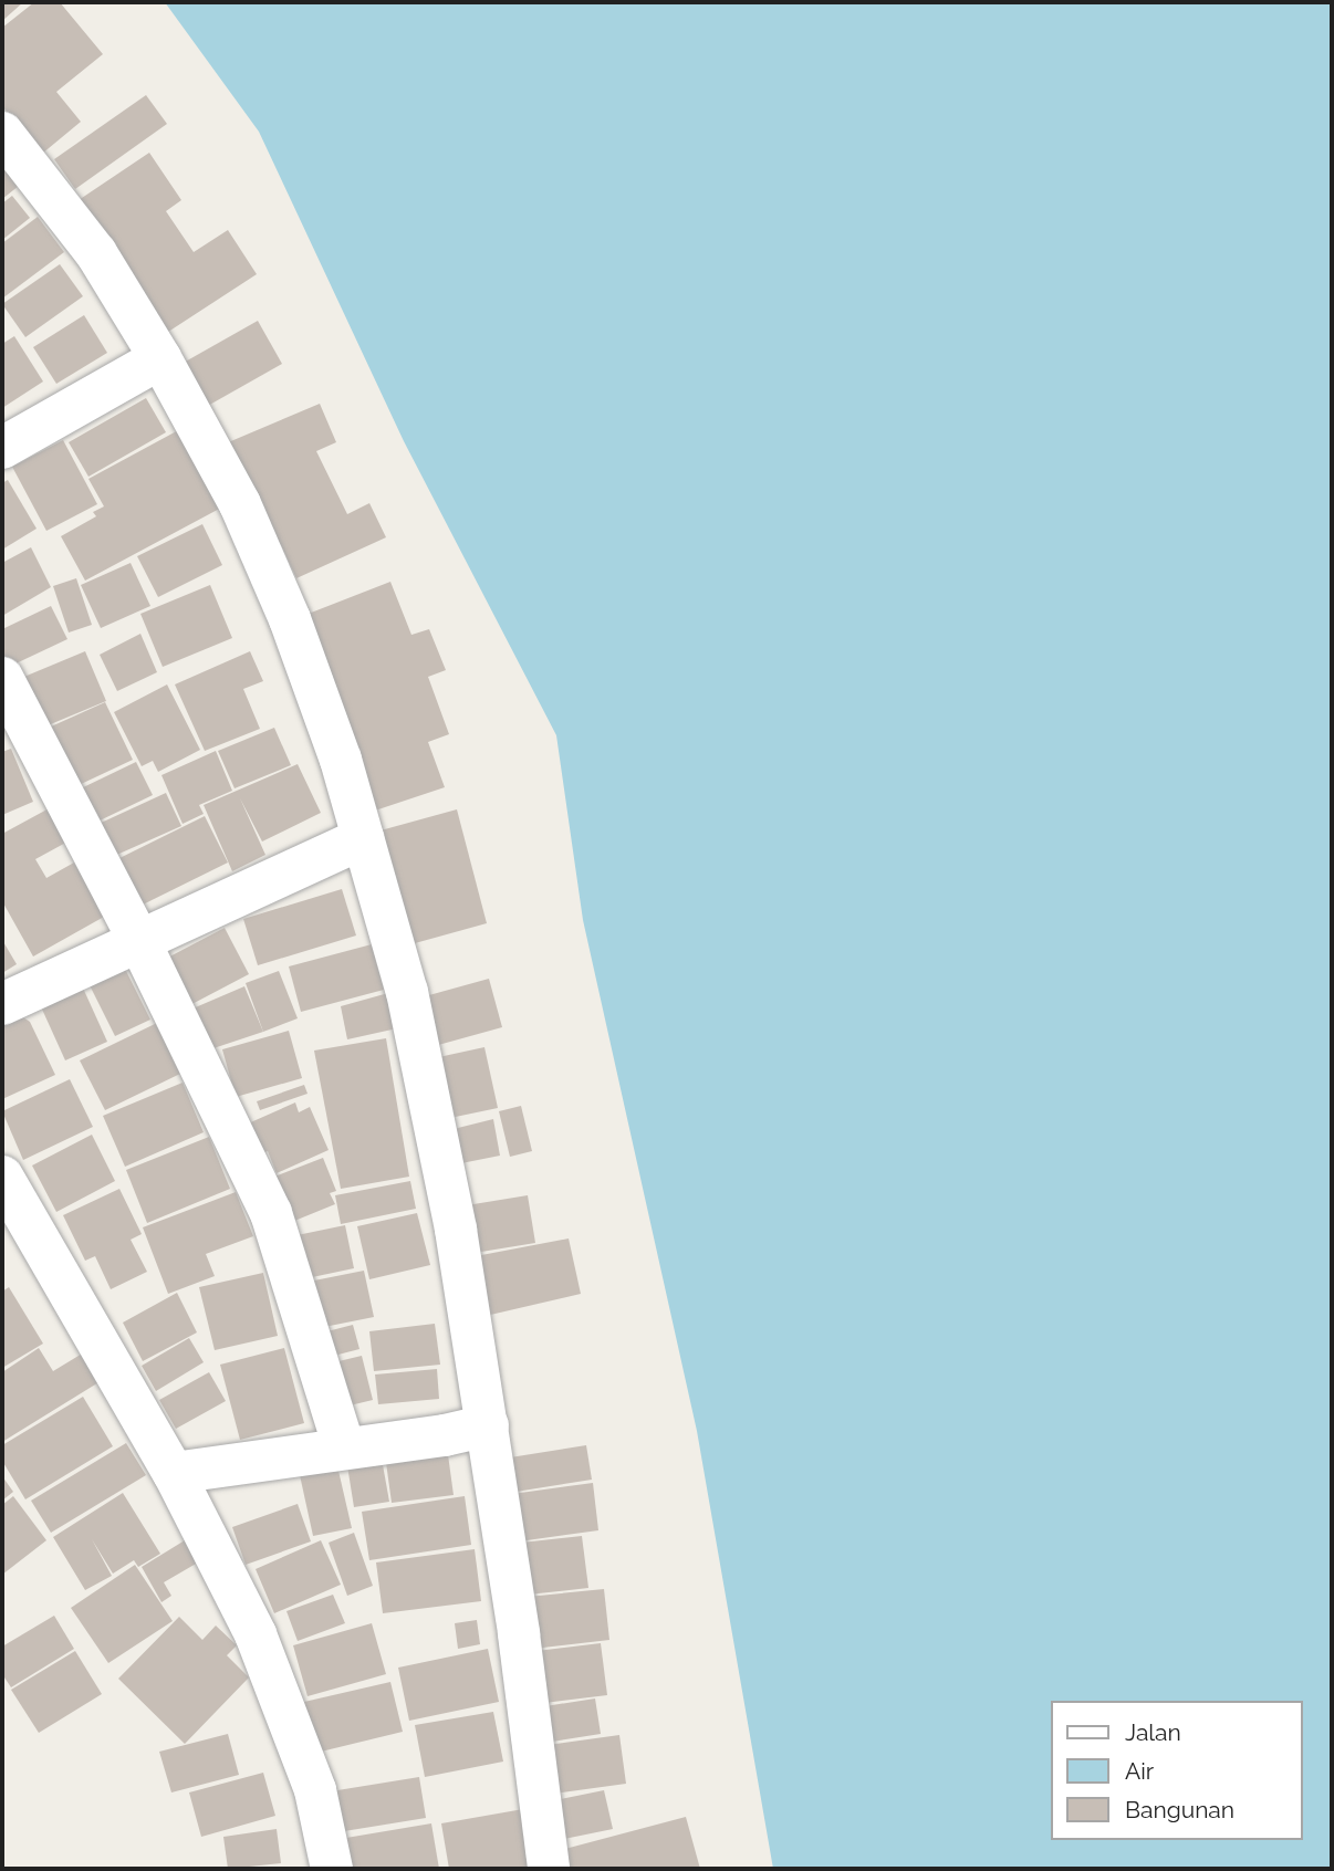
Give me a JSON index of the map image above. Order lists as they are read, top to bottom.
{
  "legend": ["Jalan", "Air", "Bangunan"]
}
